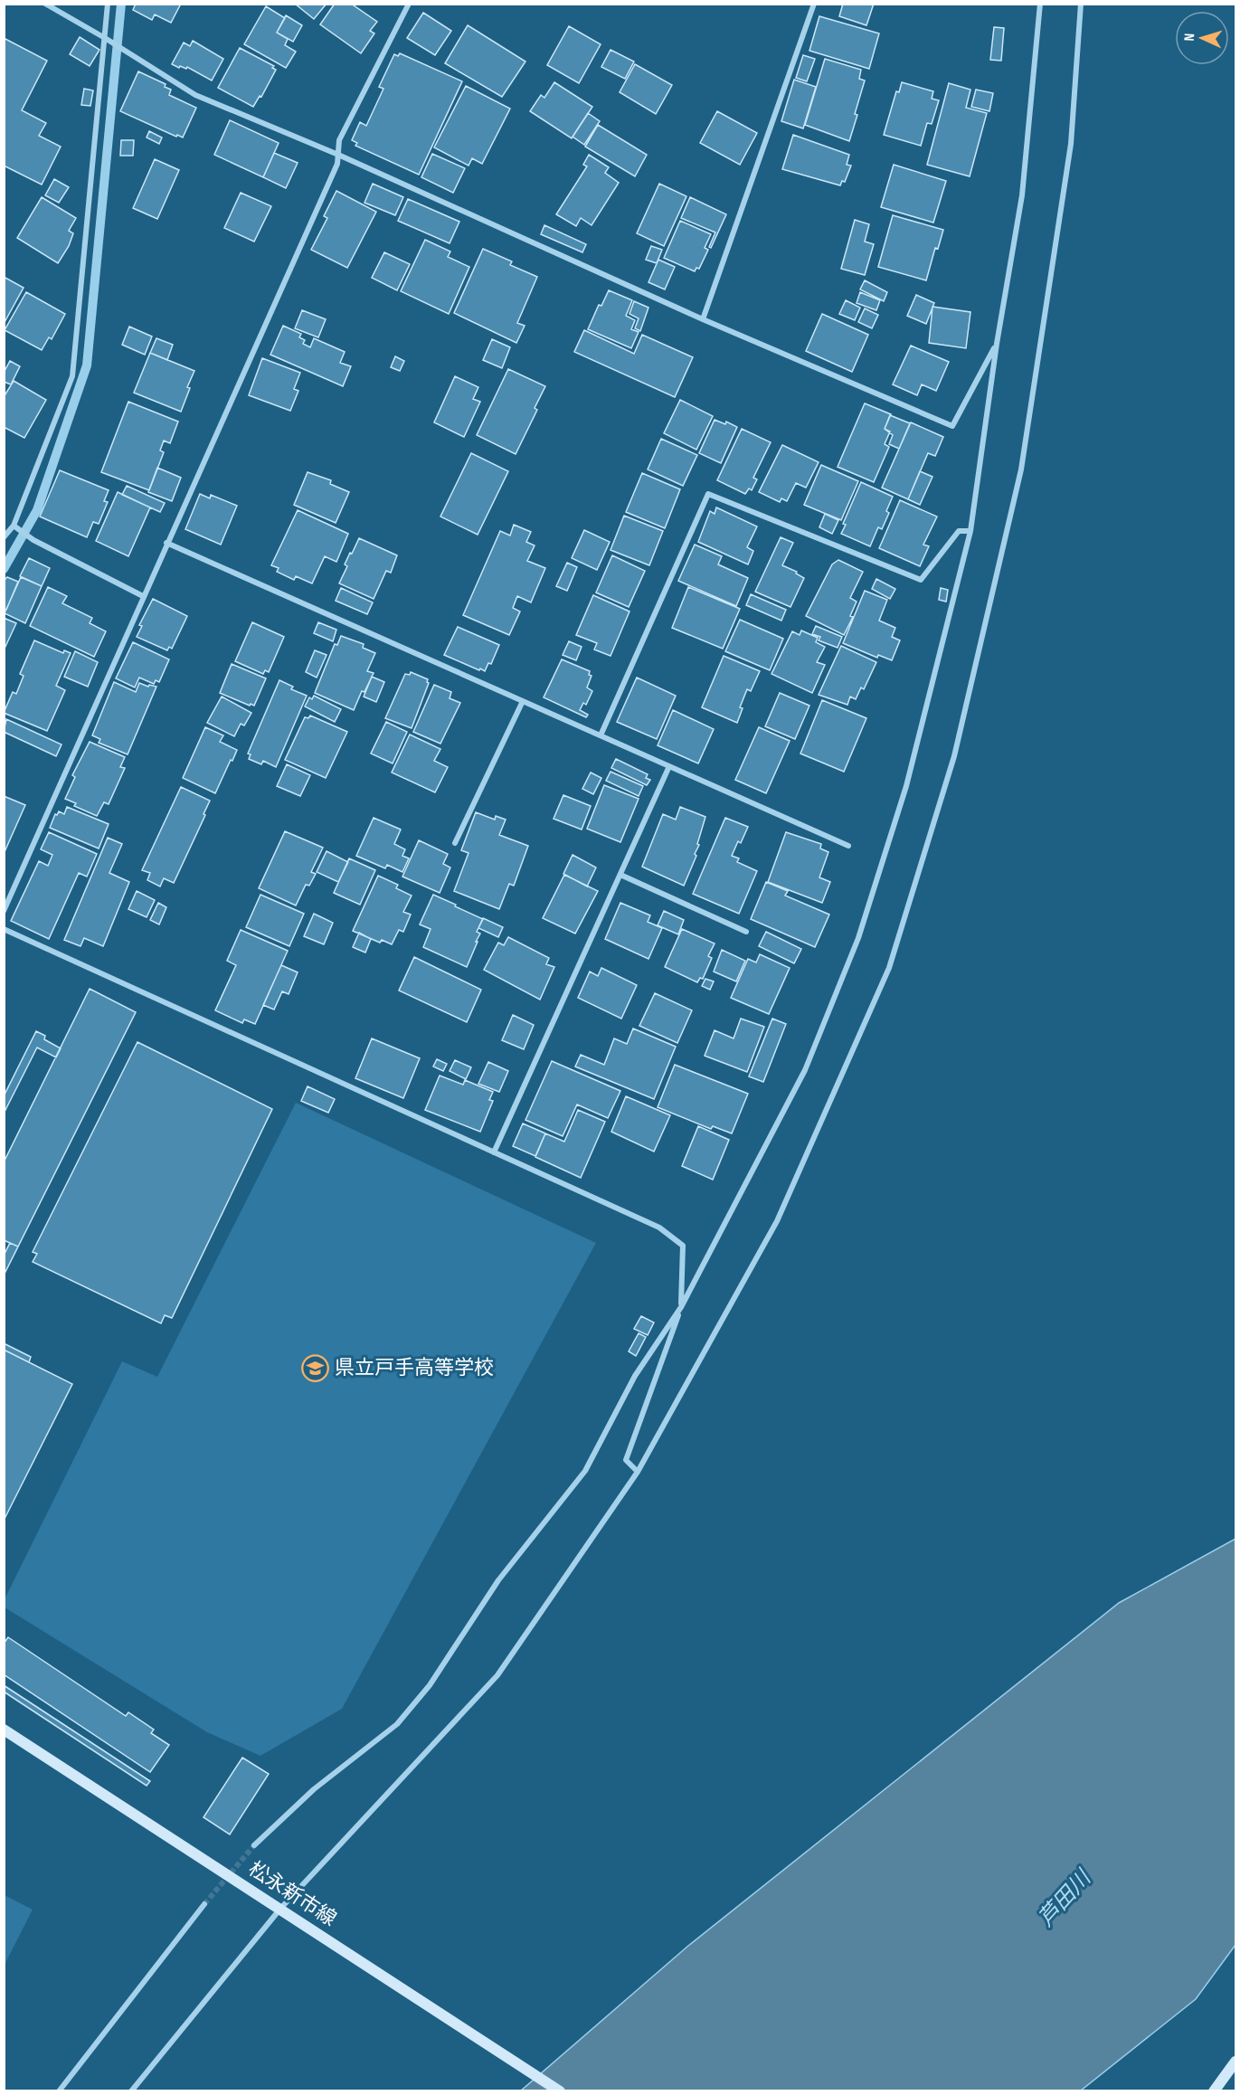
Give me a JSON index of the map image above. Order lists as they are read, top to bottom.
{
  "streets": {
    "main road": ["松永新市線"]
  },
  "water": ["芦田川"],
  "places": {
    "school or university": ["県立戸手高等学校"]
  },
  "north": "left"
}
